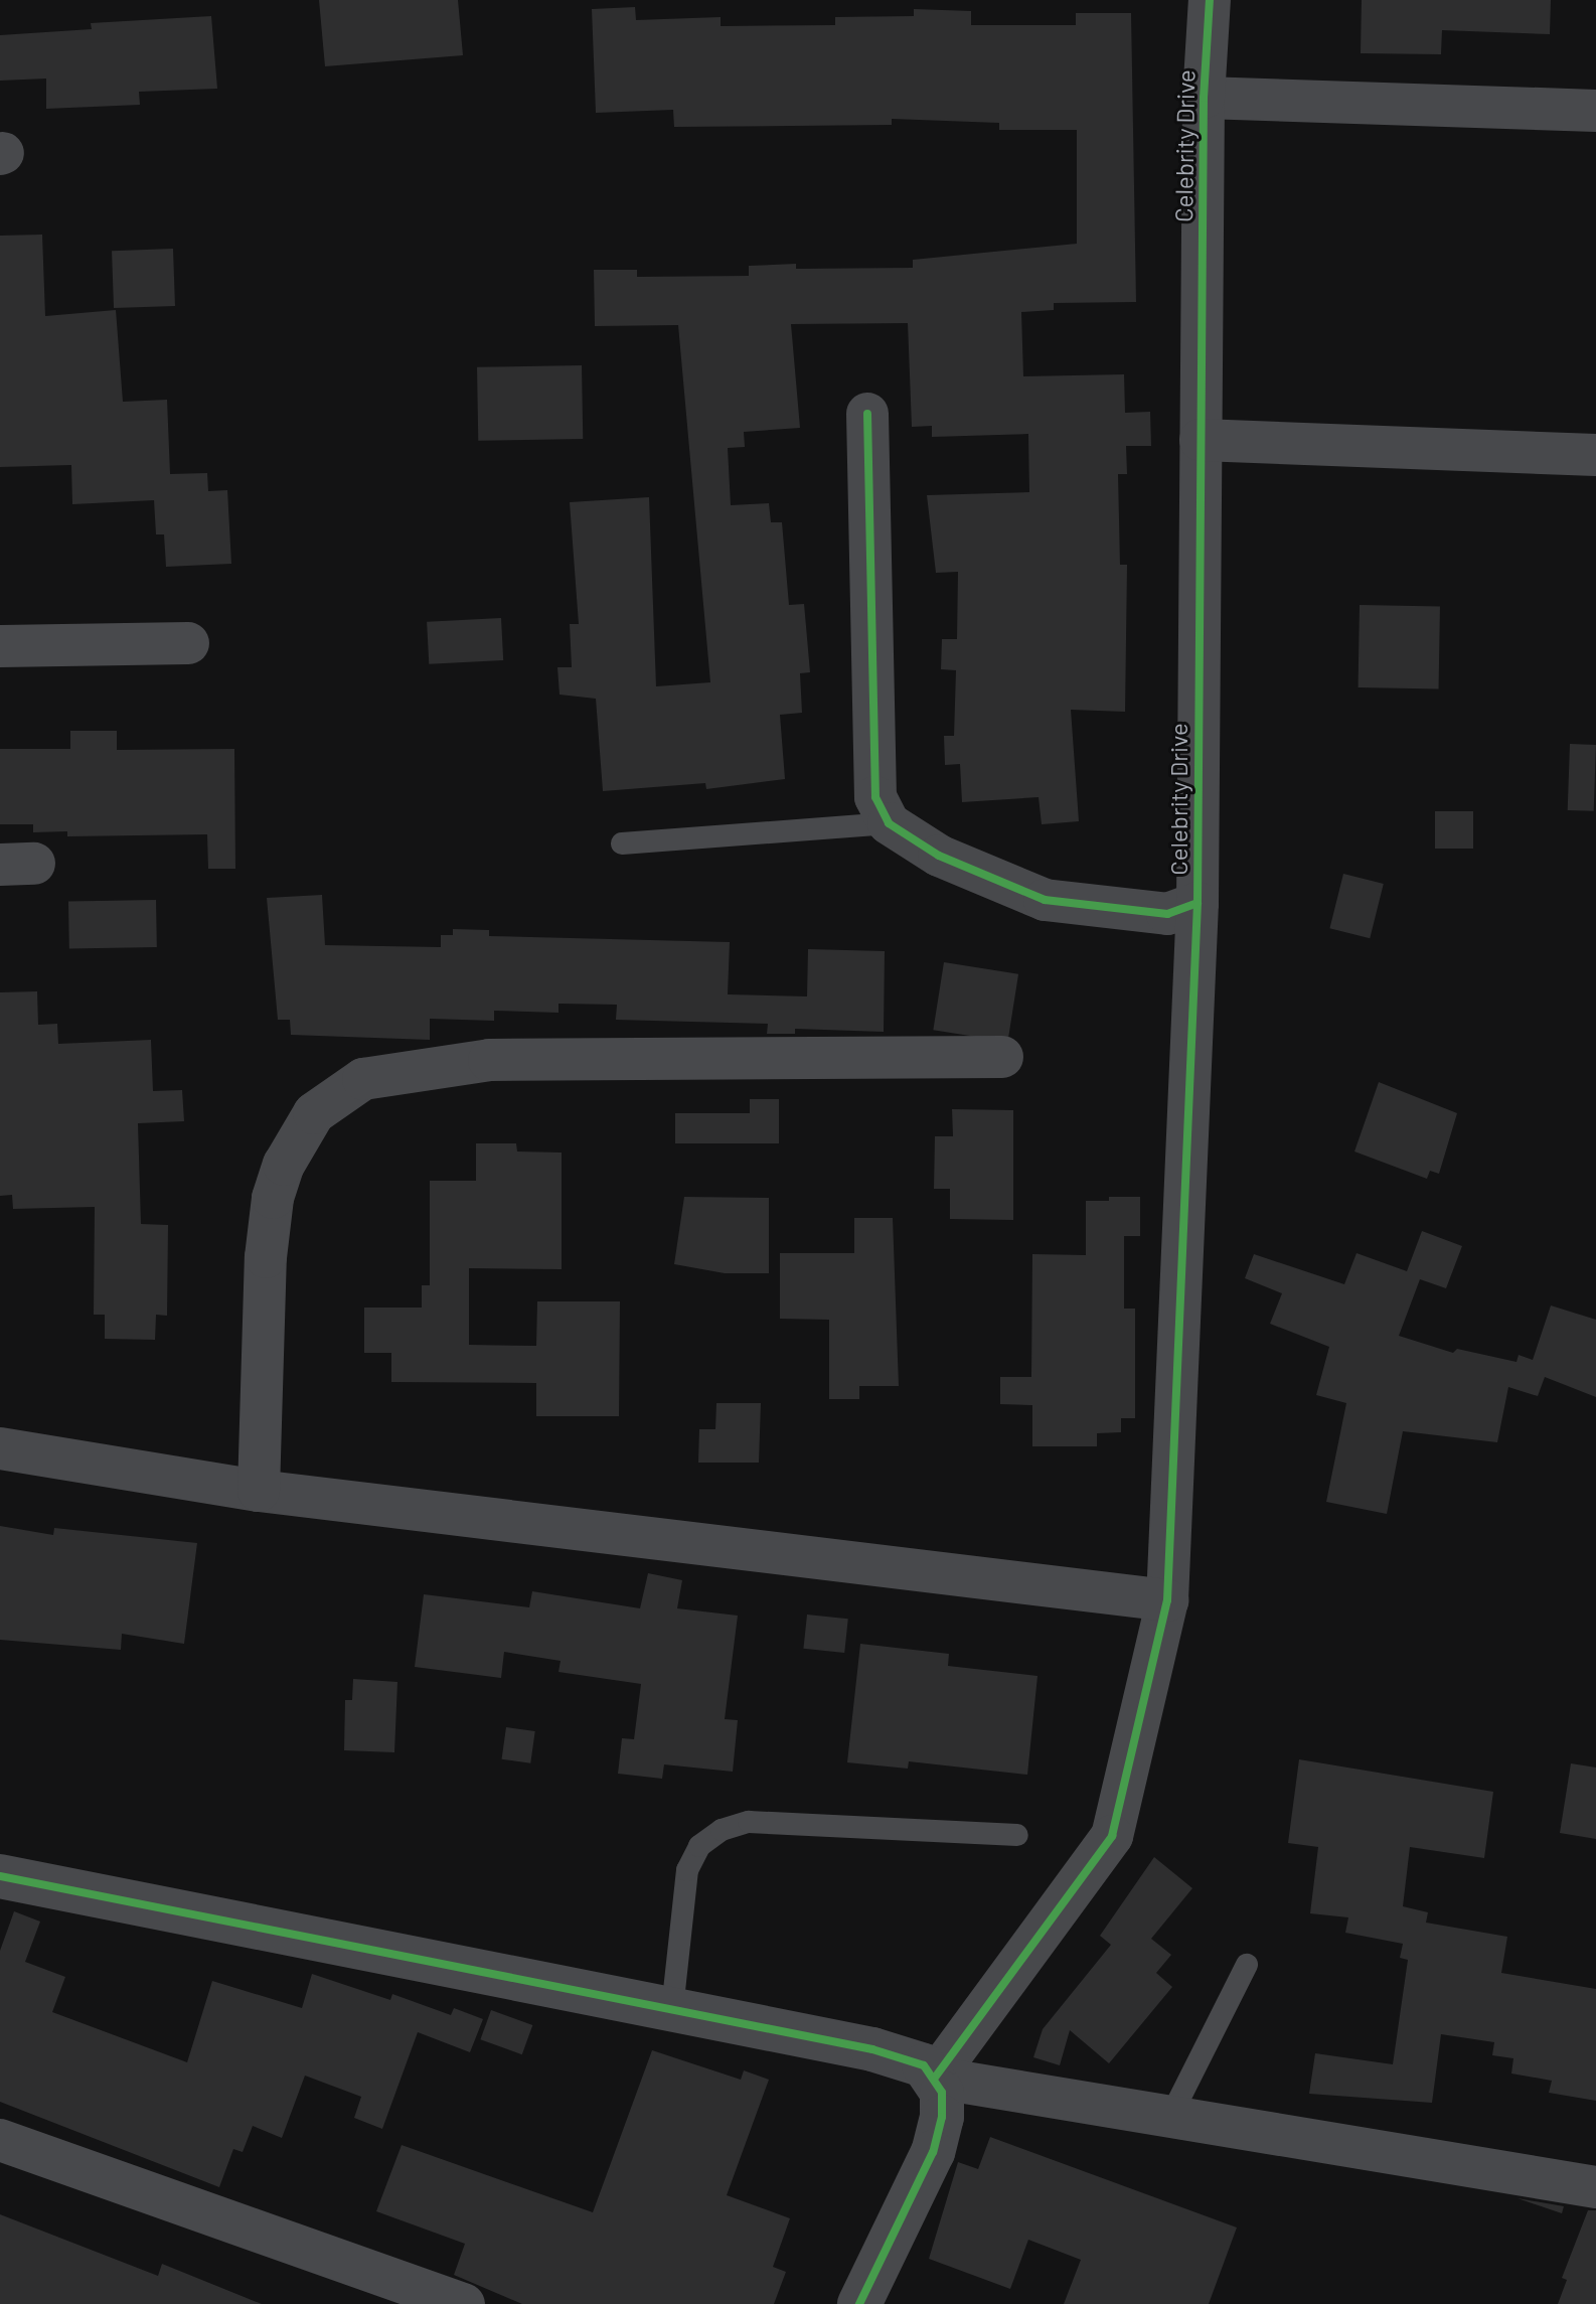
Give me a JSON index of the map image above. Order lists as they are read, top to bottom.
{
  "streets": {
    "street": ["Celebrity Drive"]
  }
}
